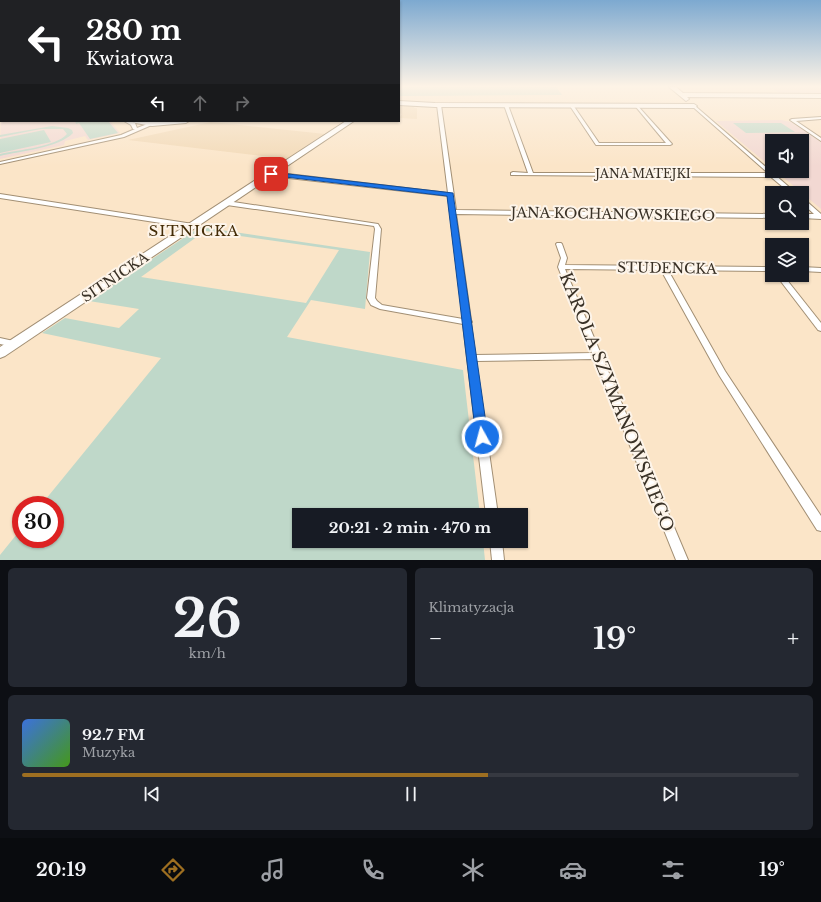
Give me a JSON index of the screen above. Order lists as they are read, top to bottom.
{
  "streets": {
    "street": [
      "JANA MATEJKI",
      "JANA KOCHANOWSKIEGO",
      "STUDENCKA",
      "SITNICKA",
      "KAROLA SZYMANOWSKIEGO"
    ]
  },
  "crossings": [
    ["STUDENCKA", "KAROLA SZYMANOWSKIEGO"]
  ],
  "districts": ["SITNICKA"],
  "page": {
    "turn": ["280 m", "Kwiatowa"],
    "limit": "30",
    "trip": "20:21 · 2 min · 470 m",
    "tile": [
      ["26", "km/h"],
      "Klimatyzacja"
    ],
    "heat": ["−", "19°", "+"],
    "song": ["92.7 FM", "Muzyka"],
    "tabs": ["20:19", "19°"]
  }
}
